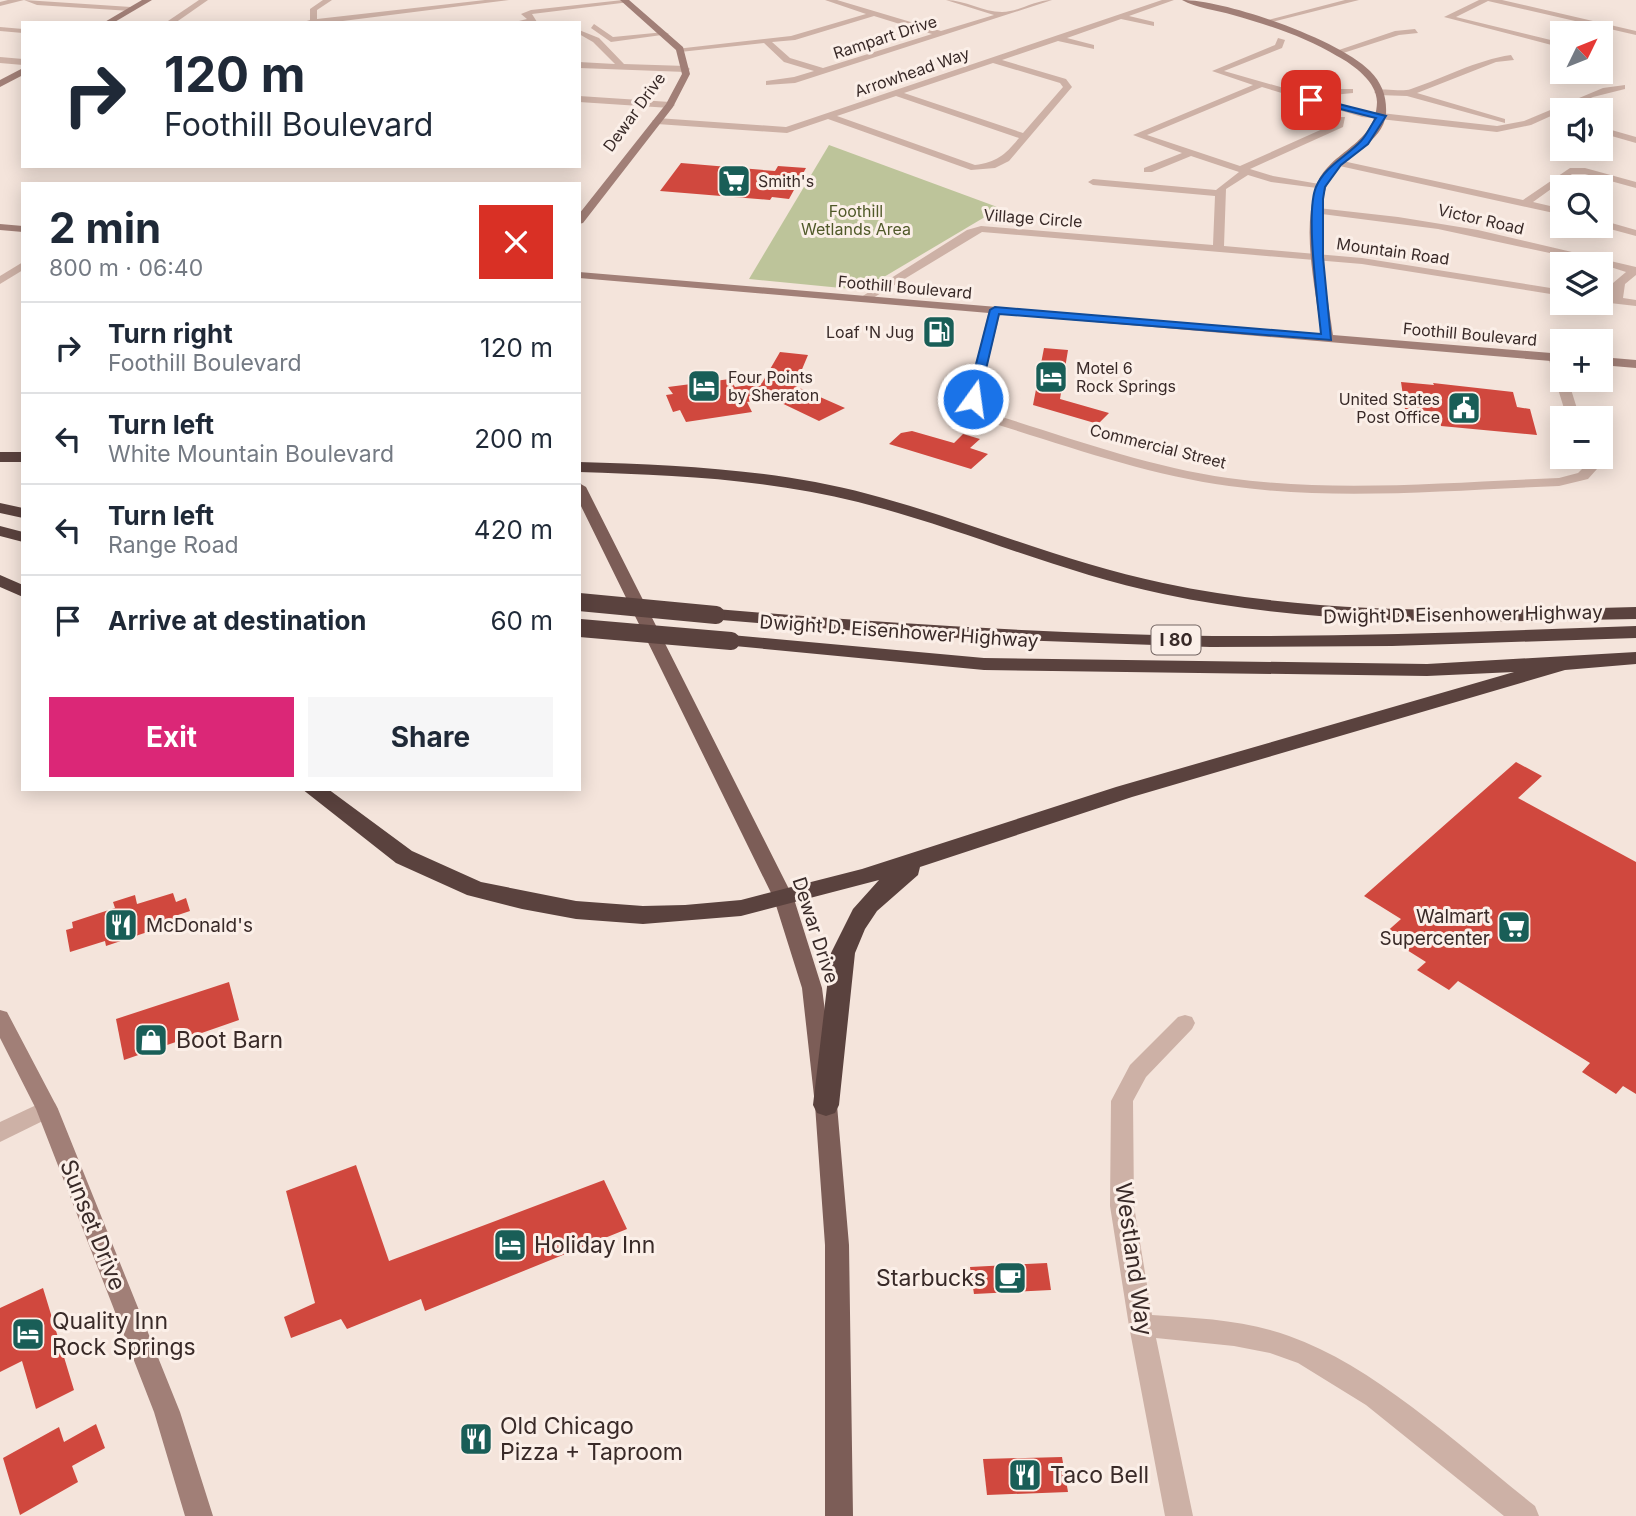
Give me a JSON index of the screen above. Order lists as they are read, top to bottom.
{
  "streets": {
    "highway": ["Dwight D. Eisenhower Highway", "I 80"],
    "main road": ["Dewar Drive"],
    "street": [
      "Rampart Drive",
      "Arrowhead Way",
      "Village Circle",
      "Victor Road",
      "Mountain Road",
      "Foothill Boulevard",
      "Commercial Street",
      "Sunset Drive",
      "Westland Way"
    ]
  },
  "crossings": [
    ["Arrowhead Way", "Dewar Drive"],
    ["Village Circle", "Mountain Road"],
    ["Village Circle", "Foothill Boulevard"],
    ["Foothill Boulevard", "Commercial Street"]
  ],
  "parks": ["Foothill Wetlands Area"],
  "places": {
    "supermarket": ["Smith's", "Walmart Supercenter"],
    "fuel station": ["Loaf 'N Jug"],
    "hotel": [
      "Motel 6 Rock Springs",
      "Four Points by Sheraton",
      "Holiday Inn",
      "Quality Inn Rock Springs"
    ],
    "public building": ["United States Post Office"],
    "restaurant": ["McDonald's", "Old Chicago Pizza + Taproom", "Taco Bell"],
    "shop": ["Boot Barn"],
    "cafe": ["Starbucks"]
  },
  "north": "top right",
  "page": {
    "map_buttons": ["+", "−"],
    "turn": ["120 m", "Foothill Boulevard"],
    "heading": ["2 min", "800 m · 06:40"],
    "list": [
      {
        "name": "Turn right",
        "note": "Foothill Boulevard",
        "value": "120 m"
      },
      {
        "name": "Turn left",
        "note": "White Mountain Boulevard",
        "value": "200 m"
      },
      {
        "name": "Turn left",
        "note": "Range Road",
        "value": "420 m"
      },
      {
        "name": "Arrive at destination",
        "value": "60 m"
      }
    ],
    "buttons": ["Exit", "Share"]
  }
}
